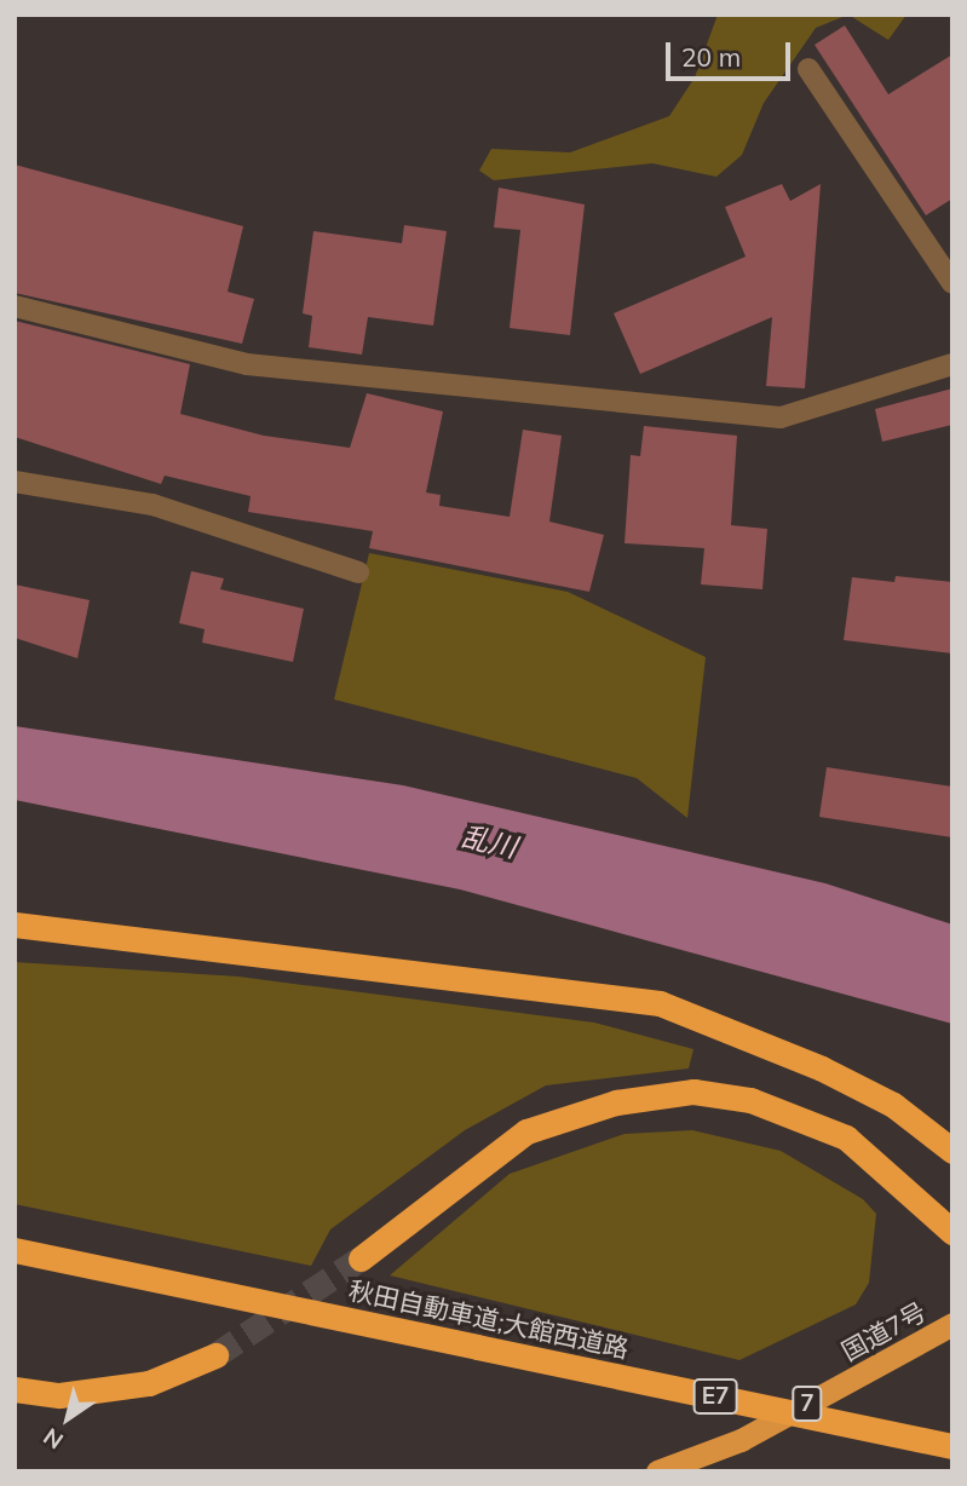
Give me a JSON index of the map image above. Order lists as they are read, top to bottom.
{
  "streets": {
    "highway": [
      "秋田自動車道;大館西道路",
      "国道7号",
      "E7",
      "7"
    ]
  },
  "water": ["乱川"],
  "scale_bar": "20 m",
  "north": "bottom left"
}
